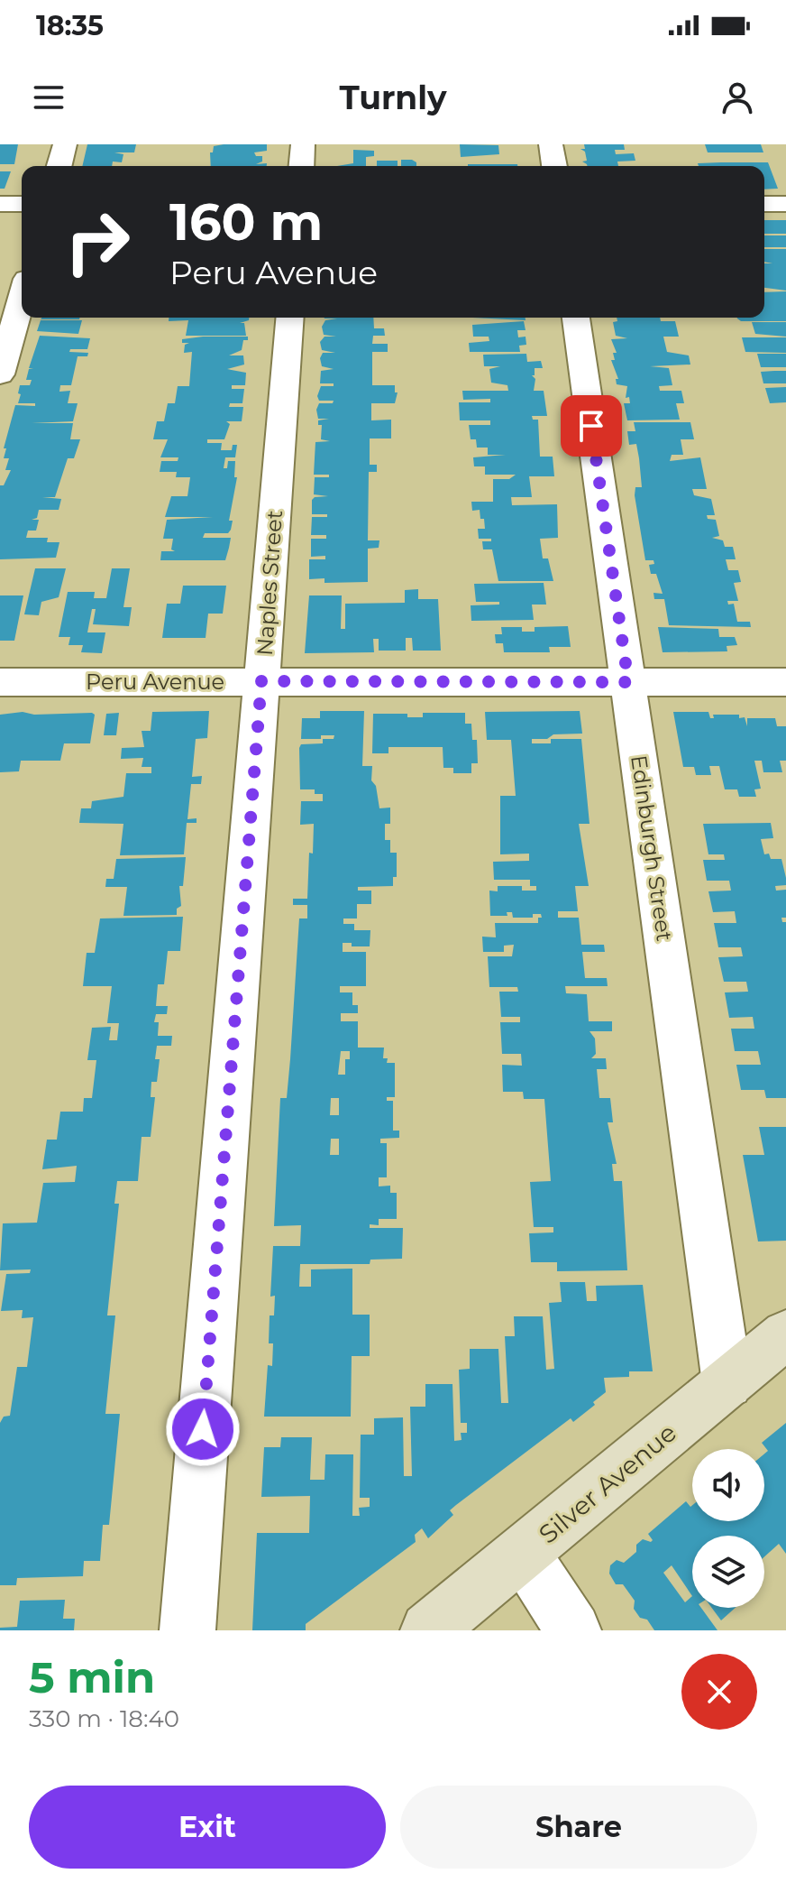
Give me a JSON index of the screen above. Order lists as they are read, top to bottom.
{
  "streets": {
    "main road": ["Silver Avenue"],
    "street": ["Naples Street", "Peru Avenue", "Edinburgh Street"]
  },
  "crossings": [
    ["Naples Street", "Peru Avenue"],
    ["Peru Avenue", "Edinburgh Street"],
    ["Edinburgh Street", "Silver Avenue"]
  ],
  "page": {
    "status": "18:35",
    "header": "Turnly",
    "turn": ["160 m", "Peru Avenue"],
    "heading": ["5 min", "330 m · 18:40"],
    "buttons": ["Exit", "Share"]
  }
}
